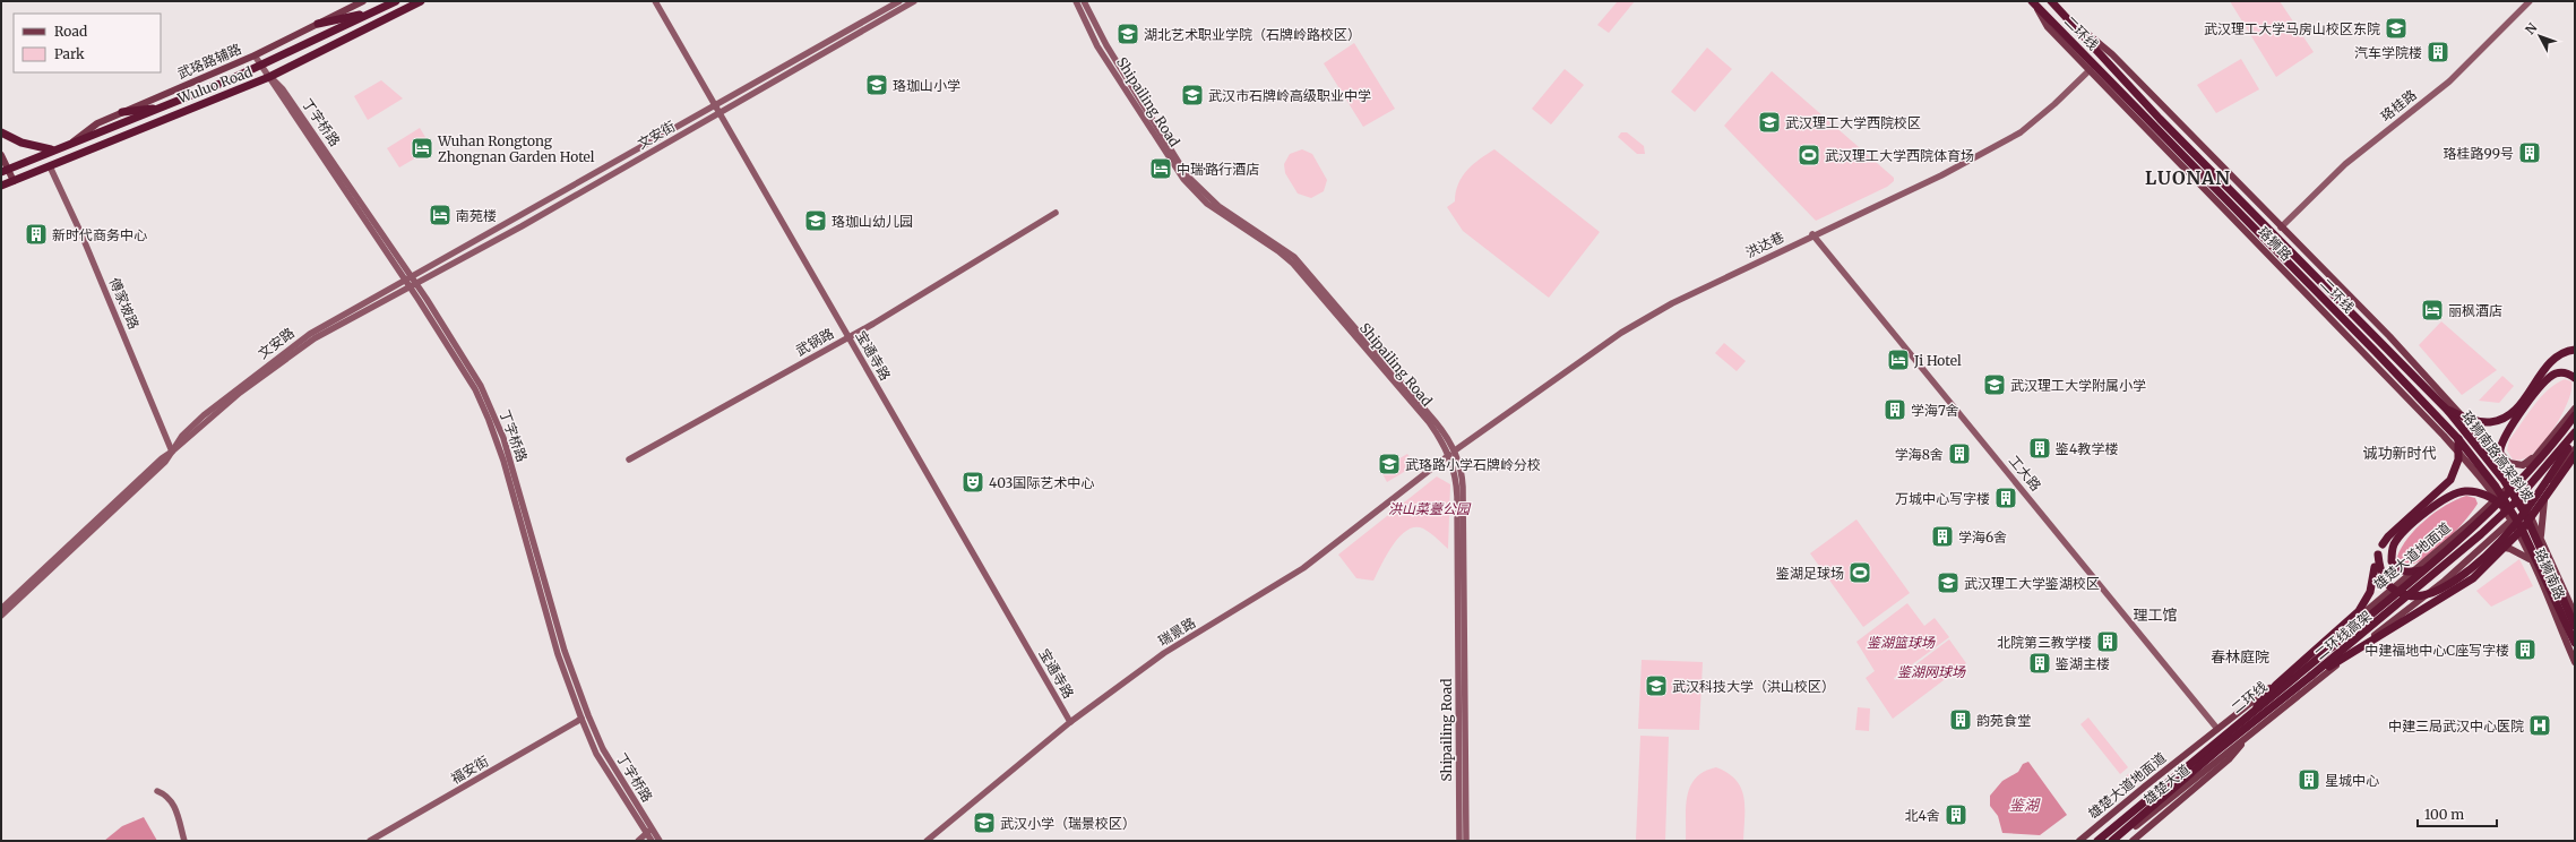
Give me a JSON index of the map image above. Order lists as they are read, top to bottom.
{
  "streets": {
    "highway": [
      "二环线",
      "Wuluo Road",
      "珞狮南路高架斜坡",
      "二环线高架"
    ],
    "main road": [
      "武珞路辅路",
      "Shipailing Road",
      "珞桂路",
      "丁字桥路",
      "文安街",
      "珞狮路",
      "洪达巷",
      "傅家坡路",
      "武锅路",
      "文安路",
      "宝通寺路",
      "工大路",
      "雄楚大道地面道",
      "珞狮南路",
      "瑞景路",
      "福安街",
      "雄楚大道"
    ]
  },
  "crossings": [
    ["二环线", "珞狮路"],
    ["二环线", "珞狮南路高架斜坡"],
    ["二环线", "珞狮南路"],
    ["武珞路辅路", "Wuluo Road"],
    ["武珞路辅路", "丁字桥路"],
    ["Wuluo Road", "丁字桥路"],
    ["Wuluo Road", "傅家坡路"],
    ["Shipailing Road", "洪达巷"],
    ["Shipailing Road", "瑞景路"],
    ["珞桂路", "珞狮路"],
    ["丁字桥路", "文安街"],
    ["丁字桥路", "文安路"],
    ["丁字桥路", "福安街"],
    ["文安街", "文安路"],
    ["文安街", "宝通寺路"],
    ["珞狮路", "洪达巷"],
    ["珞狮路", "雄楚大道地面道"],
    ["珞狮路", "珞狮南路"],
    ["洪达巷", "工大路"],
    ["洪达巷", "瑞景路"],
    ["傅家坡路", "文安路"],
    ["武锅路", "宝通寺路"],
    ["宝通寺路", "瑞景路"],
    ["工大路", "雄楚大道地面道"],
    ["雄楚大道地面道", "珞狮南路"]
  ],
  "districts": [
    "LUONAN",
    "诚功新时代",
    "理工馆",
    "春林庭院"
  ],
  "water": ["鉴湖"],
  "parks": ["洪山菜薹公园", "鉴湖篮球场", "鉴湖网球场"],
  "places": {
    "school or university": [
      "武汉理工大学马房山校区东院",
      "湖北艺术职业学院（石牌岭路校区）",
      "珞珈山小学",
      "武汉市石牌岭高级职业中学",
      "武汉理工大学西院校区",
      "珞珈山幼儿园",
      "武汉理工大学附属小学",
      "武珞路小学石牌岭分校",
      "武汉理工大学鉴湖校区",
      "武汉科技大学（洪山校区）",
      "武汉小学（瑞景校区）"
    ],
    "building": [
      "汽车学院楼",
      "珞桂路99号",
      "新时代商务中心",
      "学海7舍",
      "鉴4教学楼",
      "学海8舍",
      "万城中心写字楼",
      "学海6舍",
      "北院第三教学楼",
      "中建福地中心C座写字楼",
      "鉴湖主楼",
      "韵苑食堂",
      "星城中心",
      "北4舍"
    ],
    "hotel": [
      "Wuhan Rongtong Zhongnan Garden Hotel",
      "中瑞·路行酒店",
      "南苑楼",
      "丽枫酒店",
      "Ji Hotel"
    ],
    "sports": ["武汉理工大学西院体育场", "鉴湖足球场"],
    "theatre": ["403国际艺术中心"],
    "hospital": ["中建三局武汉中心医院"]
  },
  "legend": ["Road", "Park"],
  "scale_bar": "100 m",
  "north": "top left"
}
